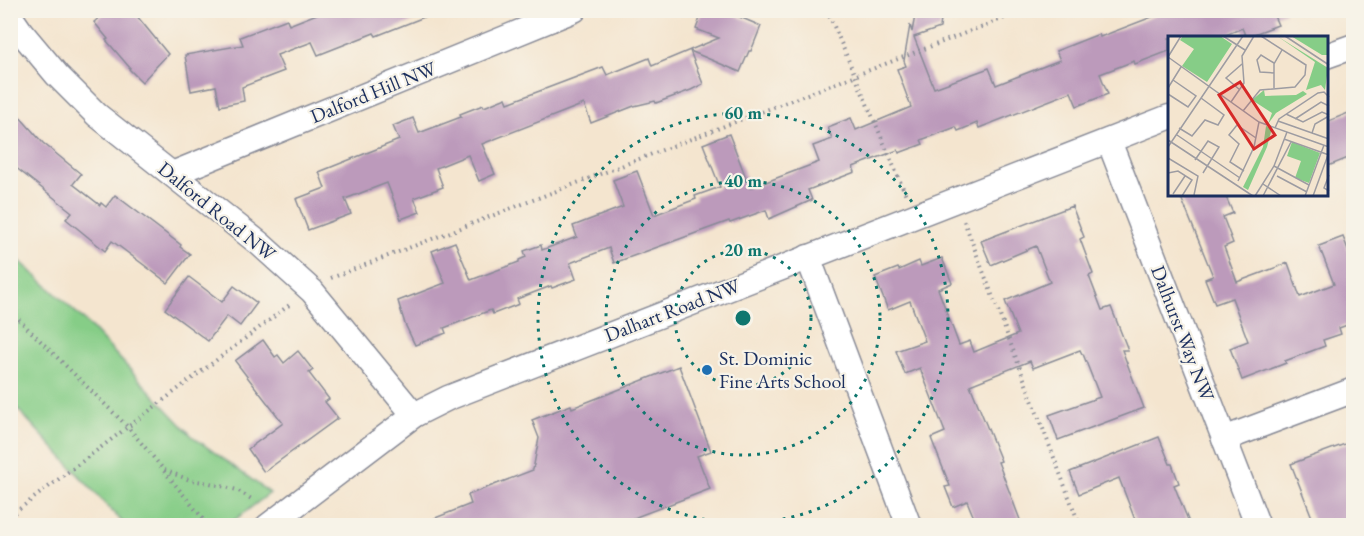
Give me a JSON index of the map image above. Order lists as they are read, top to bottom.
{
  "streets": {
    "street": [
      "Dalford Hill NW",
      "Dalford Road NW",
      "Dalhart Road NW",
      "Dalhurst Way NW"
    ]
  },
  "crossings": [
    ["Dalford Hill NW", "Dalford Road NW"],
    ["Dalford Road NW", "Dalhart Road NW"],
    ["Dalhart Road NW", "Dalhurst Way NW"]
  ],
  "places": ["St. Dominic Fine Arts School"],
  "rings": ["60 m", "40 m", "20 m"]
}
